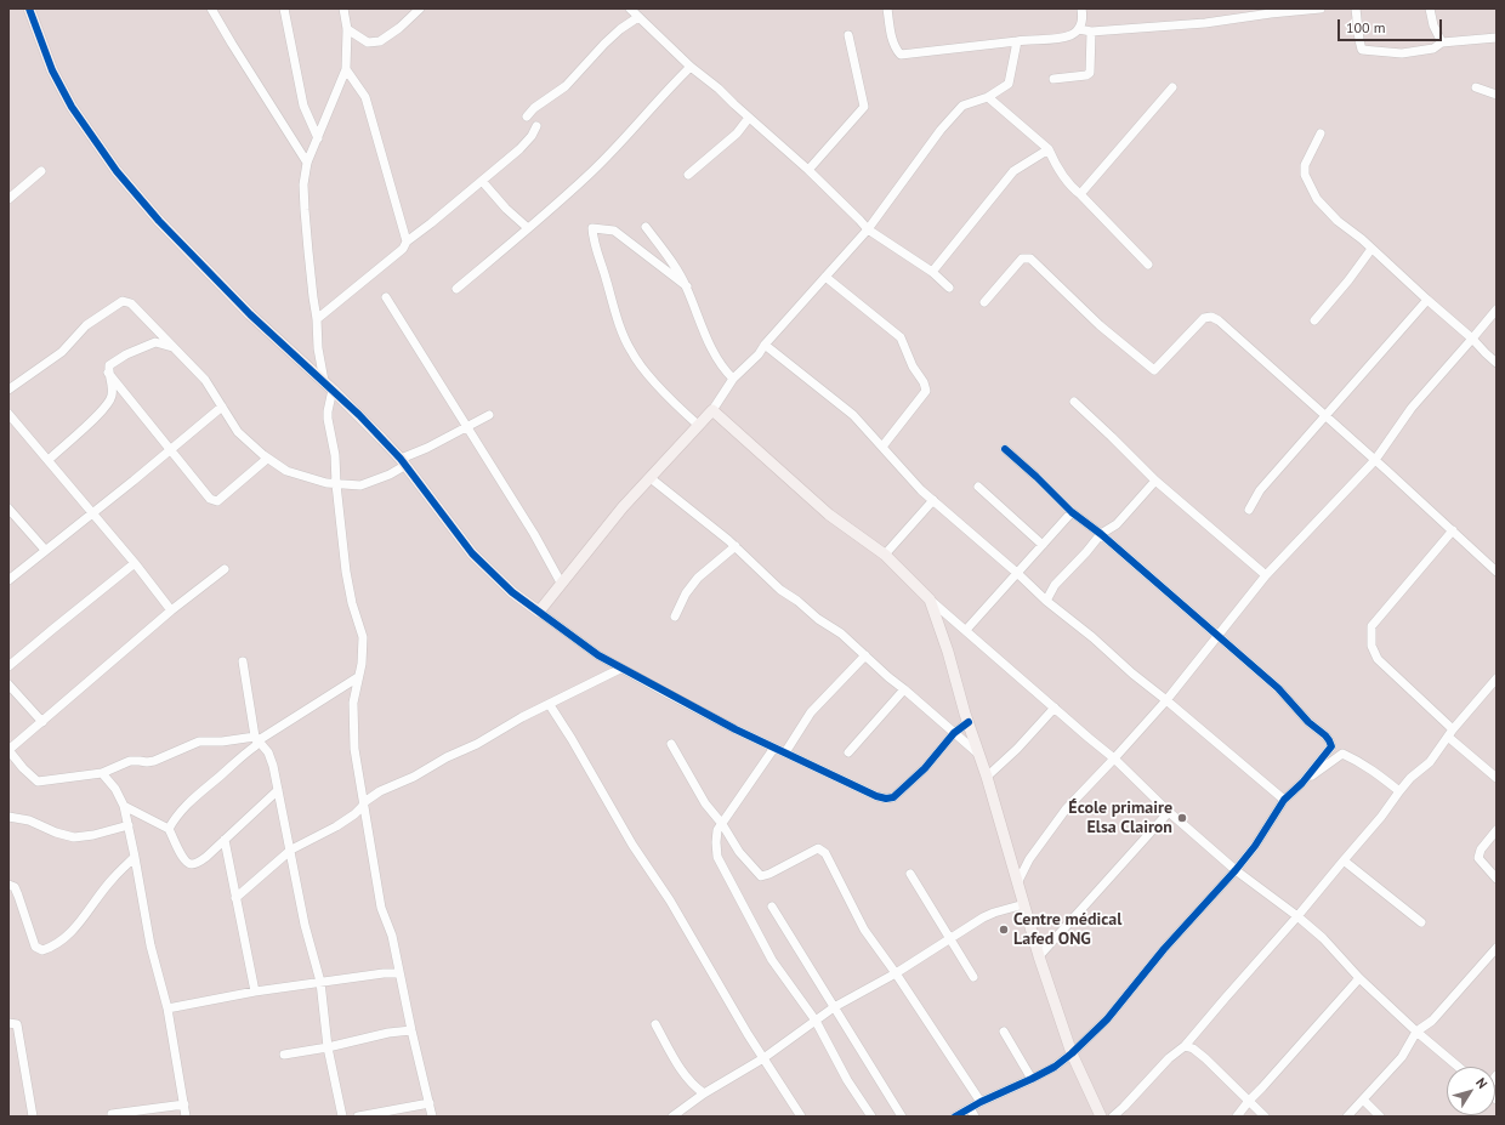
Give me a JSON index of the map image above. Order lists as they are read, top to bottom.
{
  "places": ["École primaire Elsa Clairon", "Centre médical Lafed ONG"],
  "scale_bar": "100 m",
  "north": "top right"
}
